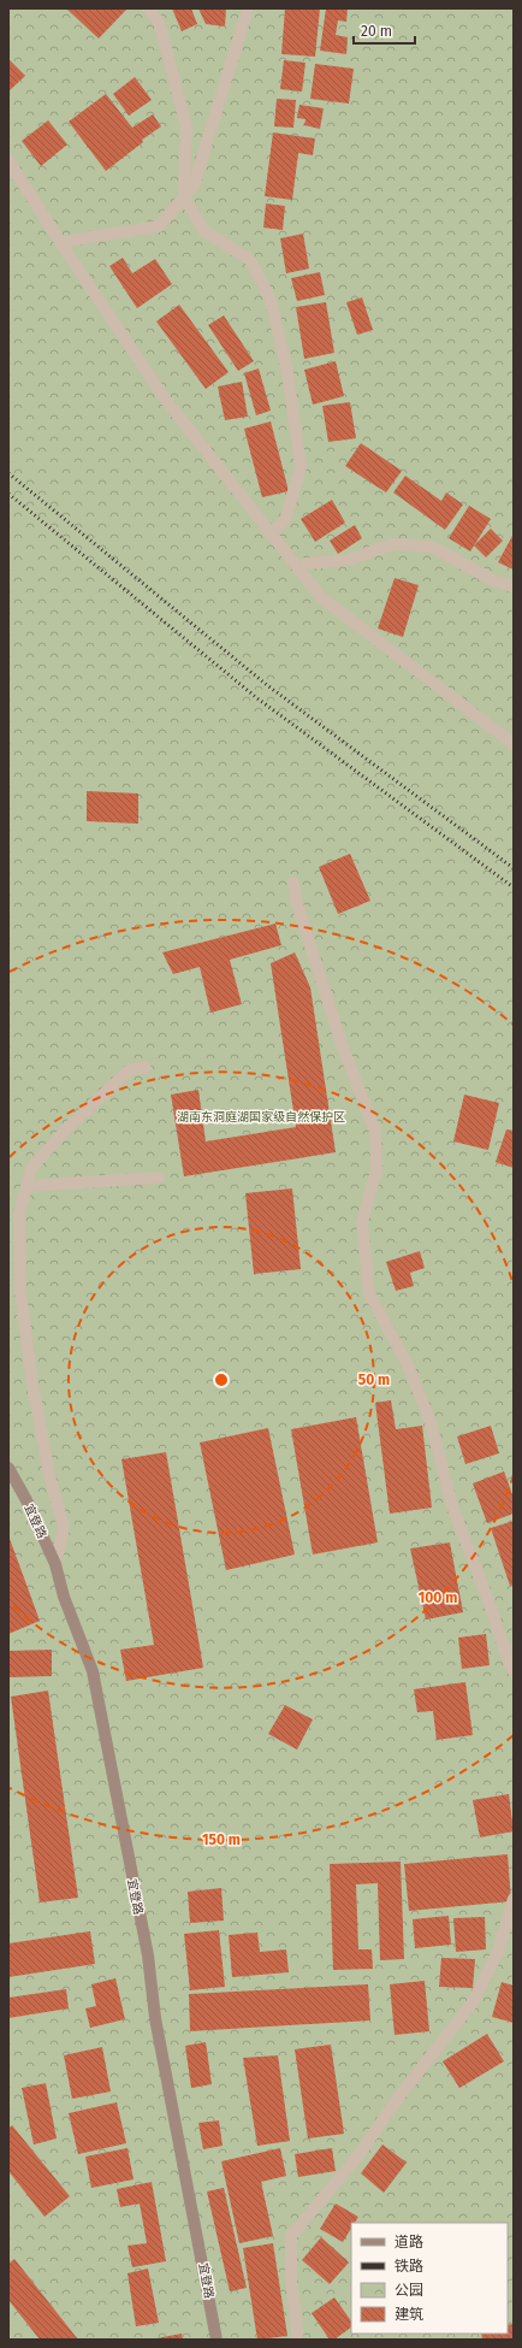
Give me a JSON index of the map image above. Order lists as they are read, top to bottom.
{
  "streets": {
    "street": ["宜登路"]
  },
  "parks": ["湖南东洞庭湖国家级自然保护区"],
  "legend": [
    "道路",
    "铁路",
    "公园",
    "建筑"
  ],
  "scale_bar": "20 m",
  "rings": ["50 m", "100 m", "150 m"]
}
